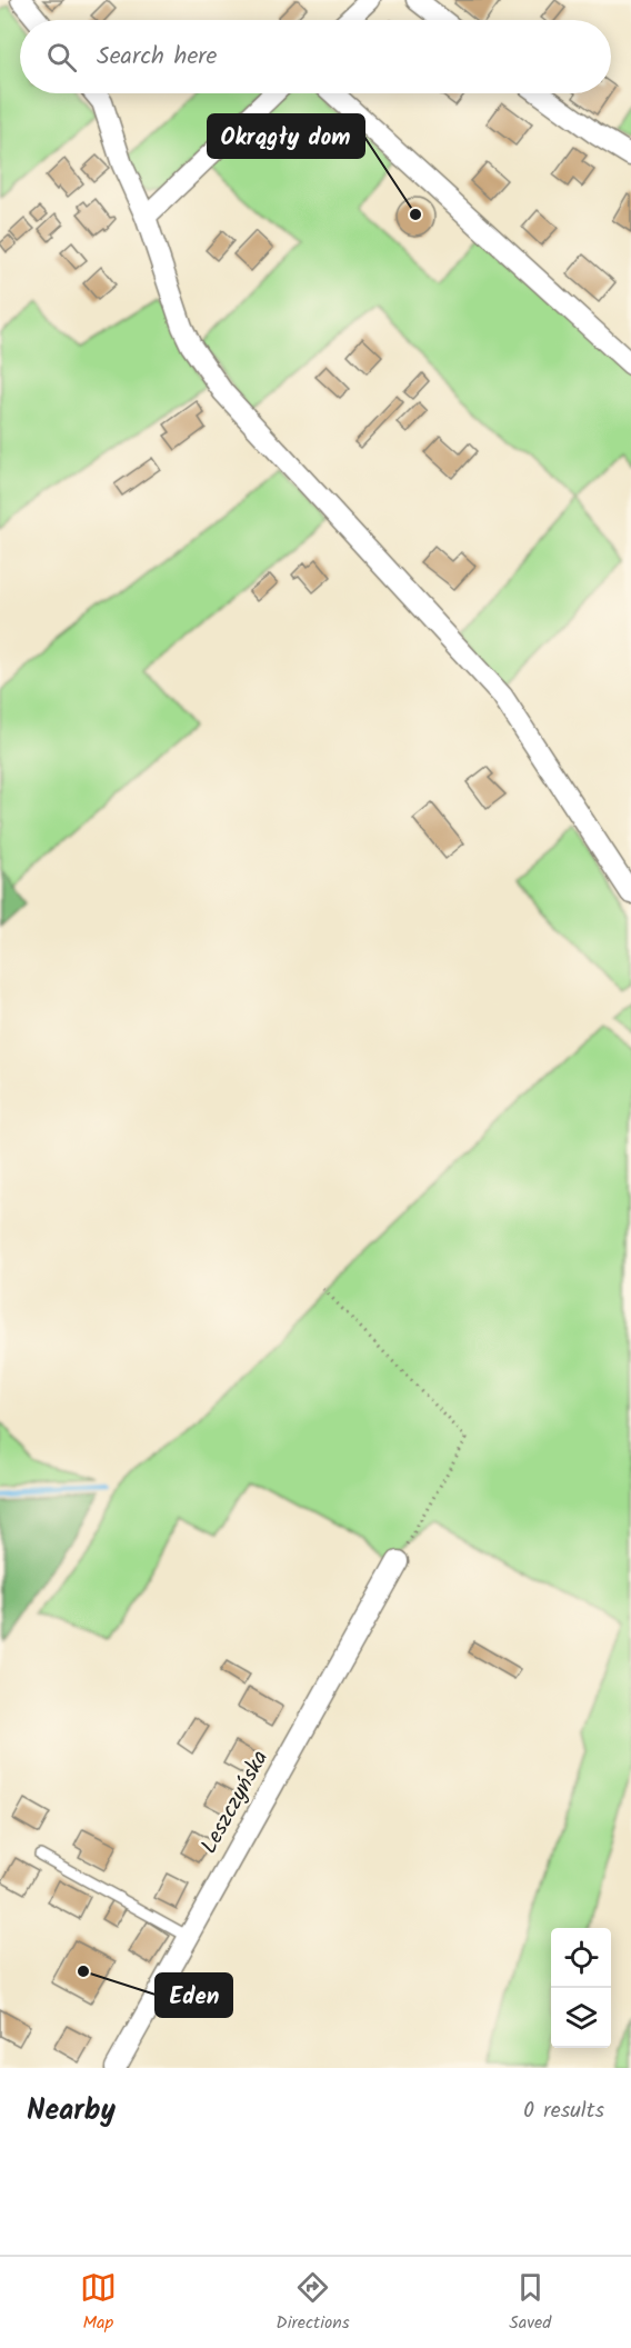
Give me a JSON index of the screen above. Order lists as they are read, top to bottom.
{
  "streets": {
    "street": ["Leszczyńska"]
  },
  "places": ["Okrągły dom", "Eden"],
  "page": {
    "search": "Search here",
    "heading": ["Nearby", "0 results"],
    "nav": ["Map", "Directions", "Saved"]
  }
}
